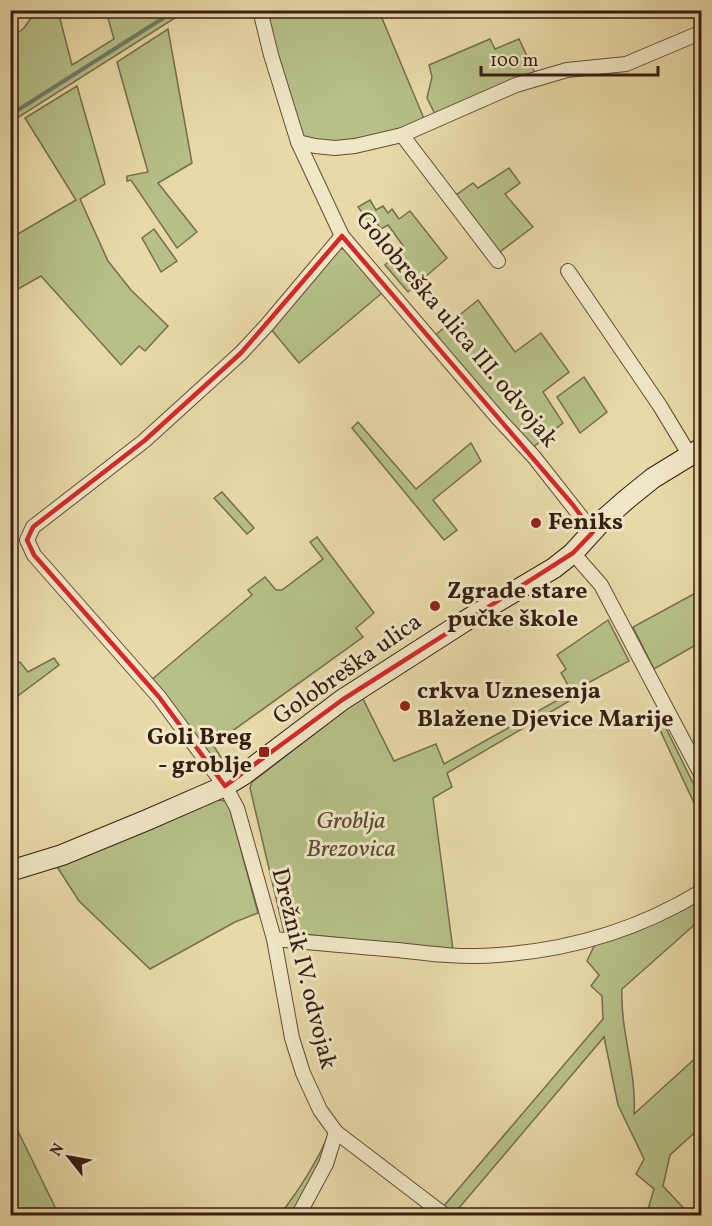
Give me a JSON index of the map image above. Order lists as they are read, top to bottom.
{
  "streets": {
    "street": ["Golobreška ulica III. odvojak", "Golobreška ulica", "Drežnik IV. odvojak"]
  },
  "crossings": [
    ["Golobreška ulica III. odvojak", "Golobreška ulica"],
    ["Golobreška ulica III. odvojak", "Drežnik IV. odvojak"],
    ["Golobreška ulica", "Drežnik IV. odvojak"]
  ],
  "parks": ["Groblja Brezovica"],
  "places": {
    "other": ["Feniks", "Zgrade stare pučke škole", "crkva Uznesenja Blažene Djevice Marije"],
    "transit": ["Goli Breg - groblje"]
  },
  "scale_bar": "100 m",
  "north": "top left"
}
